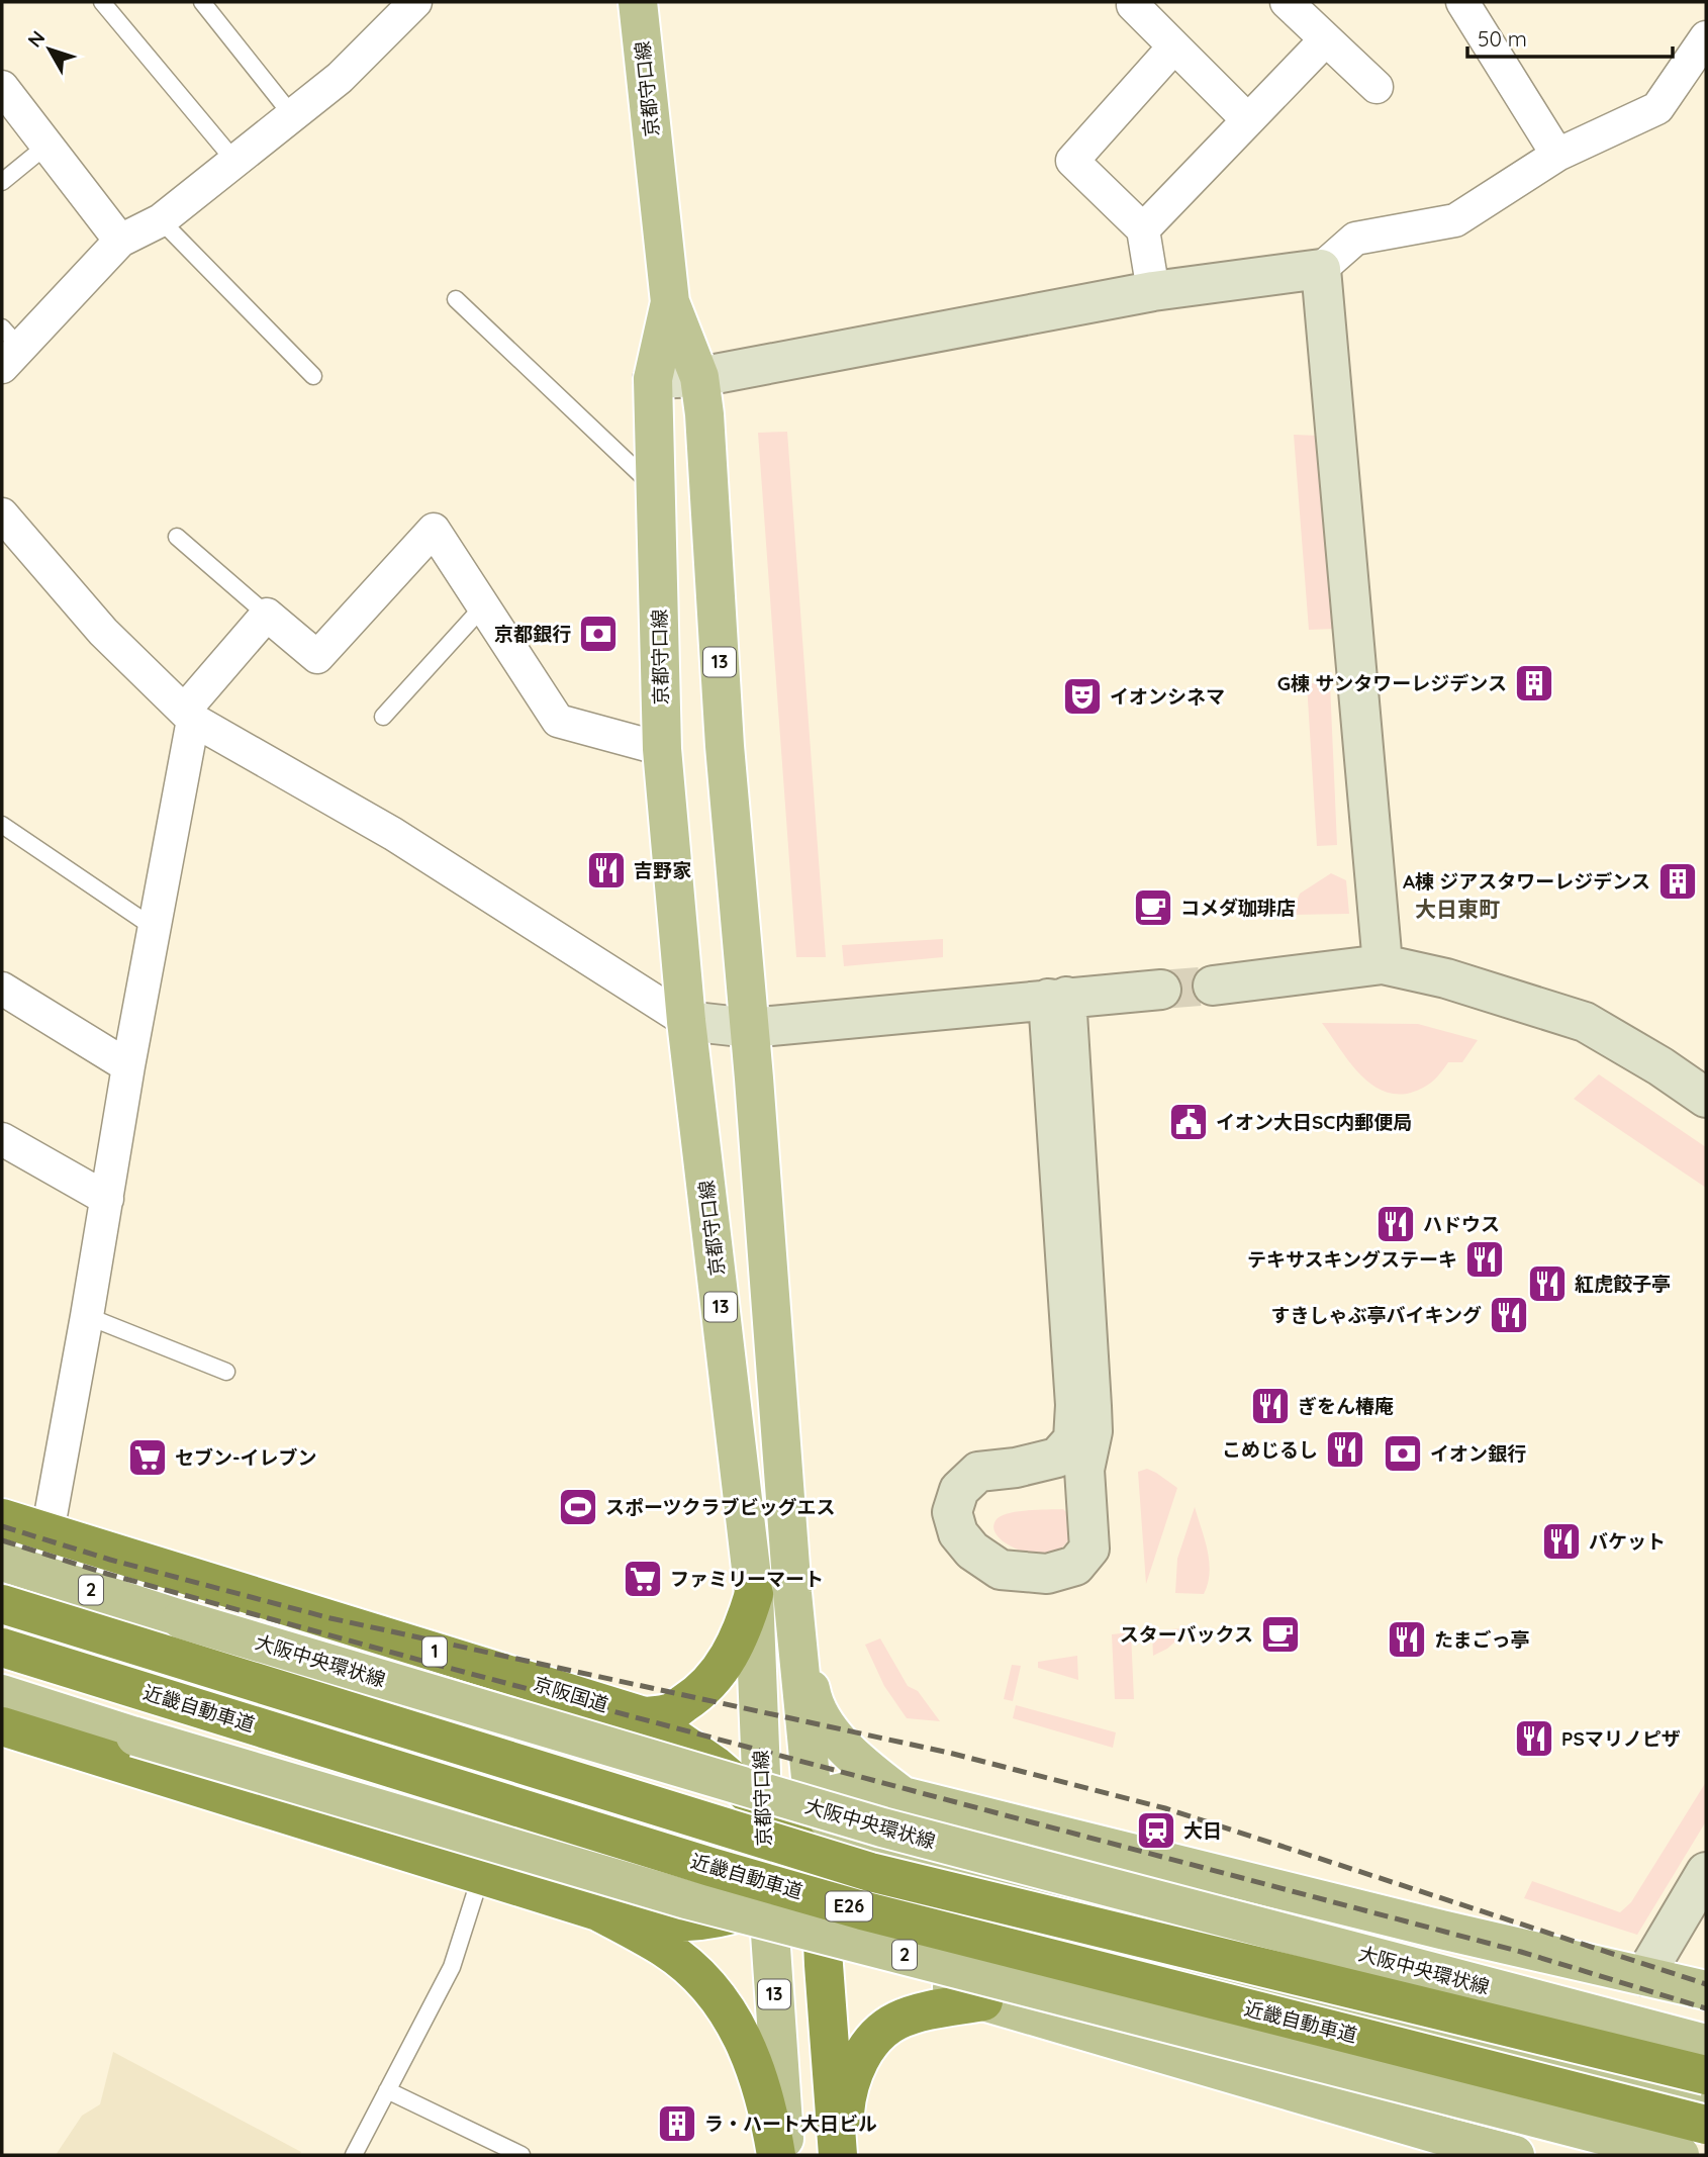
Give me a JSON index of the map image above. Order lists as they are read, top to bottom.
{
  "streets": {
    "highway": [
      "1",
      "京阪国道",
      "近畿自動車道",
      "E26"
    ],
    "main road": [
      "京都守口線",
      "13",
      "2",
      "大阪中央環状線"
    ]
  },
  "crossings": [
    ["京都守口線", "京阪国道"]
  ],
  "districts": ["大日東町"],
  "places": {
    "bank": ["京都銀行", "イオン銀行"],
    "building": ["G棟 サンタワーレジデンス", "A棟 ジアスタワーレジデンス", "ラ・ハート大日ビル"],
    "theatre": ["イオンシネマ"],
    "restaurant": [
      "吉野家",
      "ハドウス",
      "テキサスキングステーキ",
      "紅虎餃子亭",
      "すきしゃぶ亭バイキング",
      "ぎをん椿庵",
      "こめじるし",
      "バケット",
      "たまごっ亭",
      "PSマリノピザ"
    ],
    "cafe": ["コメダ珈琲店", "スターバックス"],
    "public building": ["イオン大日SC内郵便局"],
    "supermarket": ["セブン-イレブン", "ファミリーマート"],
    "sports": ["スポーツクラブビッグエス"],
    "station": ["大日"]
  },
  "scale_bar": "50 m",
  "north": "top left"
}
